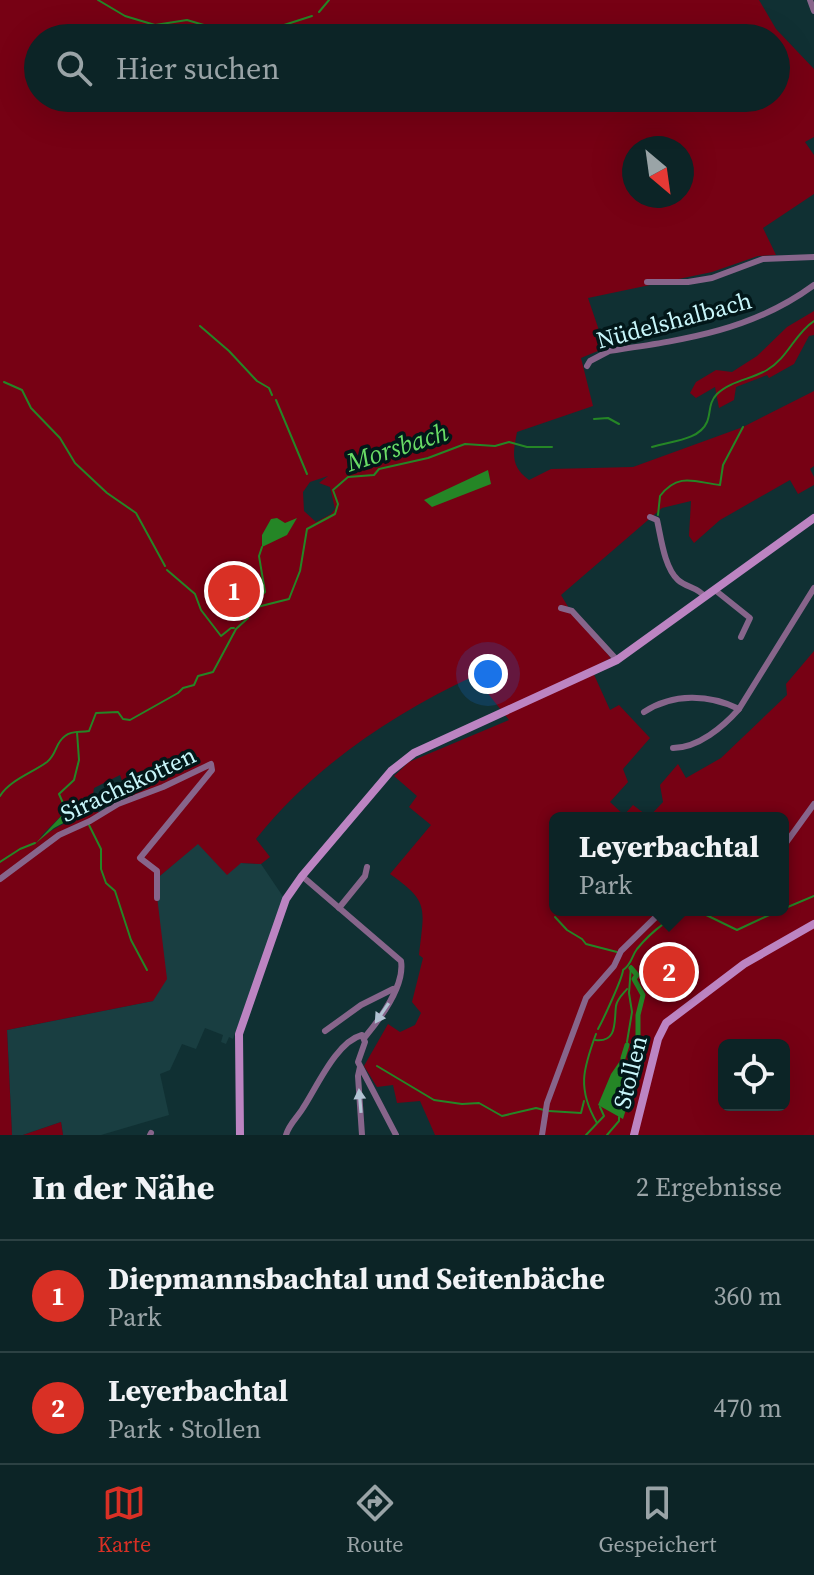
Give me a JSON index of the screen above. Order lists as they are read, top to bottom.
{
  "streets": {
    "main road": ["Stollen"],
    "street": ["Nüdelshalbach", "Sirachskotten"]
  },
  "water": ["Morsbach"],
  "north": "bottom right",
  "page": {
    "search": "Hier suchen",
    "pins": ["1", "2"],
    "popup": ["Leyerbachtal", "Park"],
    "heading": ["In der Nähe", "2 Ergebnisse"],
    "list": [
      {
        "mark": "1",
        "name": "Diepmannsbachtal und Seitenbäche",
        "note": "Park",
        "value": "360 m"
      },
      {
        "mark": "2",
        "name": "Leyerbachtal",
        "note": "Park · Stollen",
        "value": "470 m"
      }
    ],
    "nav": ["Karte", "Route", "Gespeichert"]
  }
}
